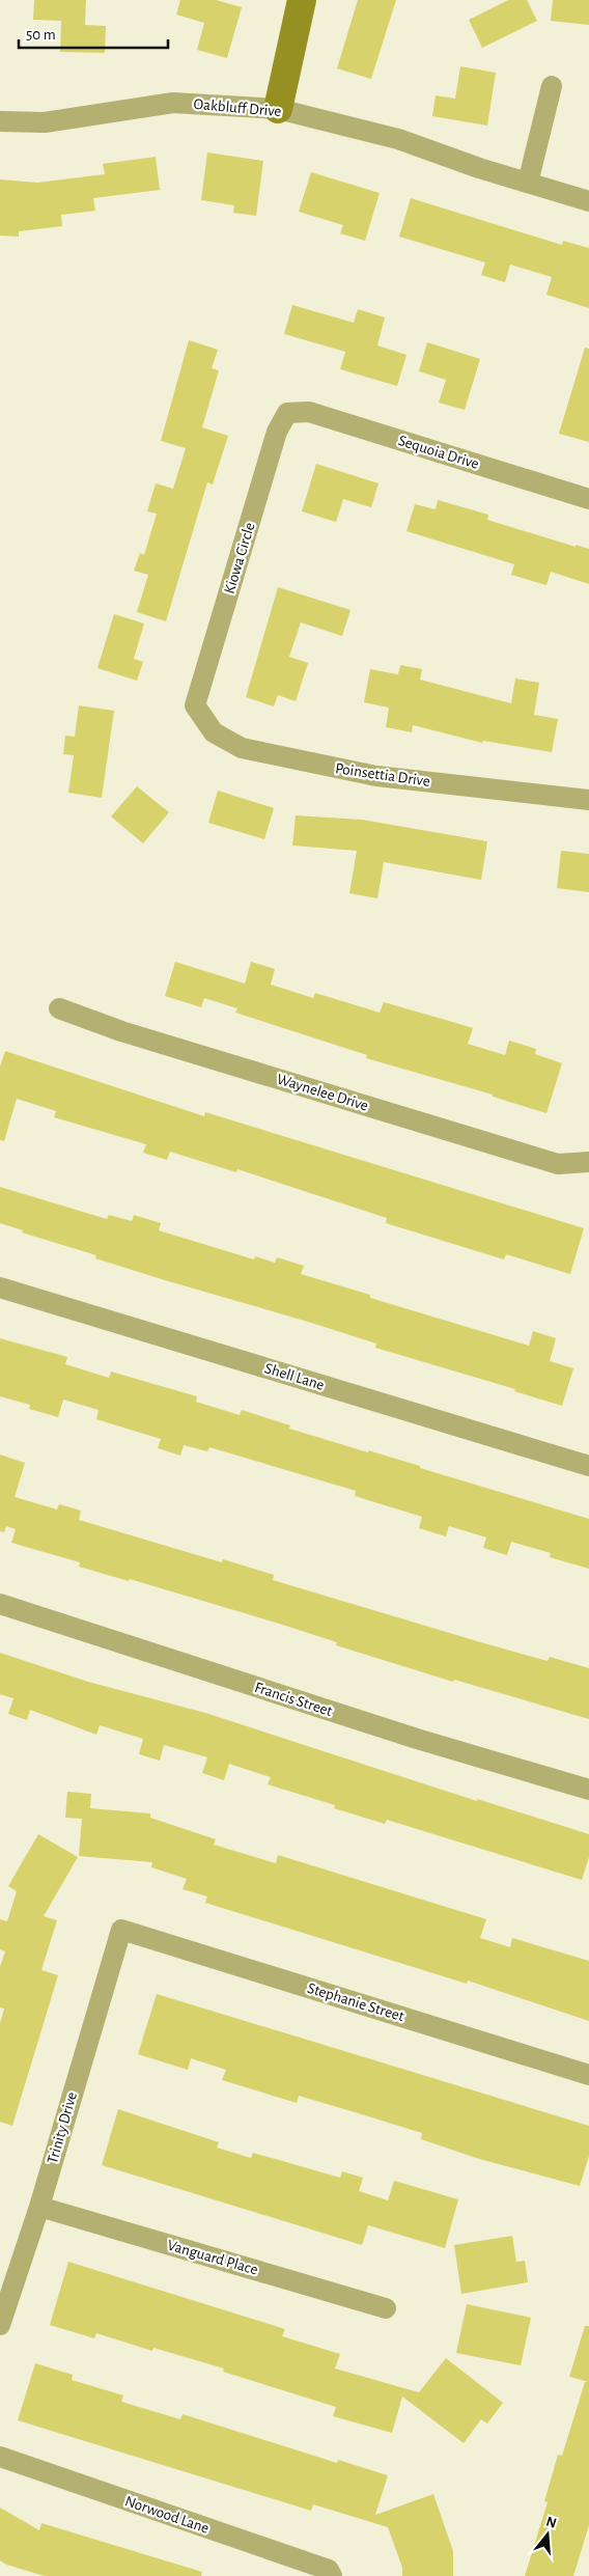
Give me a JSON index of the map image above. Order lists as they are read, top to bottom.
{
  "streets": {
    "street": [
      "Oakbluff Drive",
      "Sequoia Drive",
      "Kiowa Circle",
      "Poinsettia Drive",
      "Waynelee Drive",
      "Shell Lane",
      "Francis Street",
      "Stephanie Street",
      "Trinity Drive",
      "Vanguard Place",
      "Norwood Lane"
    ]
  },
  "crossings": [
    ["Sequoia Drive", "Kiowa Circle"],
    ["Kiowa Circle", "Poinsettia Drive"],
    ["Stephanie Street", "Trinity Drive"],
    ["Trinity Drive", "Vanguard Place"]
  ],
  "scale_bar": "50 m",
  "north": "top"
}
